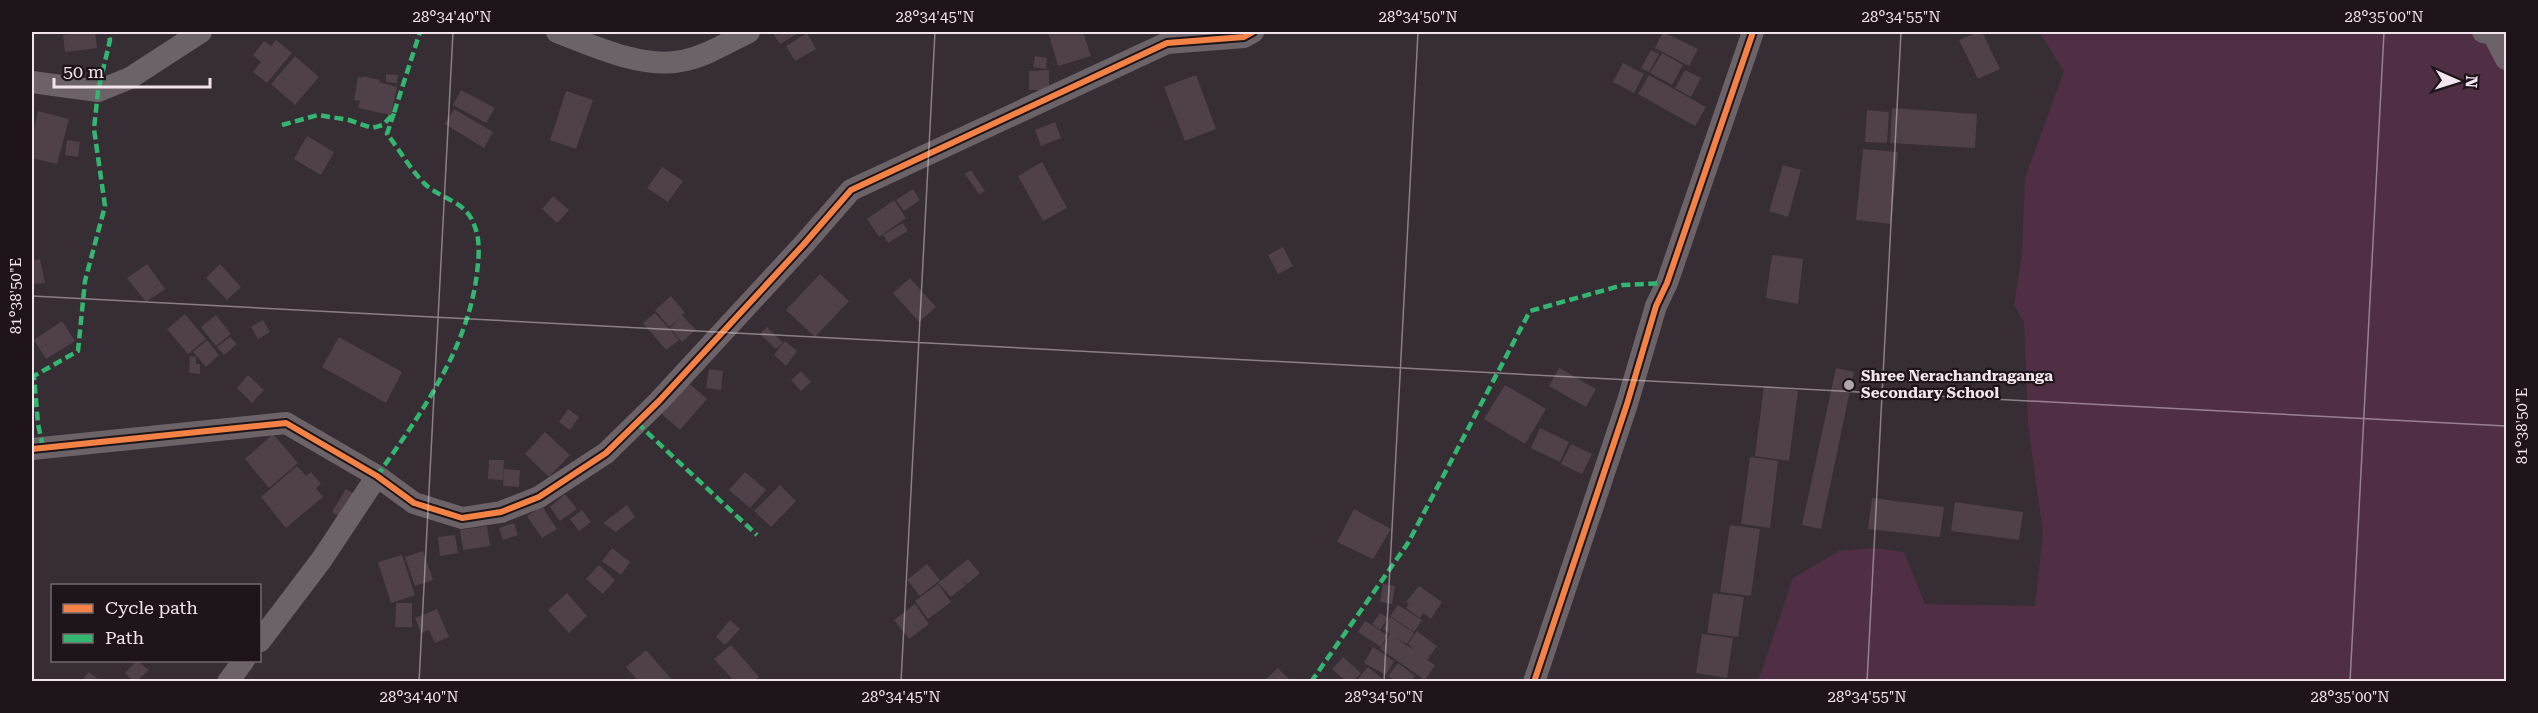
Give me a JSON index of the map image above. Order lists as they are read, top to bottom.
{
  "places": ["Shree Nerachandraganga Secondary School"],
  "legend": ["Cycle path", "Path"],
  "scale_bar": "50 m",
  "north": "right",
  "coordinates": [
    "28°34'40\"N",
    "28°34'45\"N",
    "28°34'50\"N",
    "28°34'55\"N",
    "28°35'00\"N",
    "81°38'50\"E"
  ]
}
